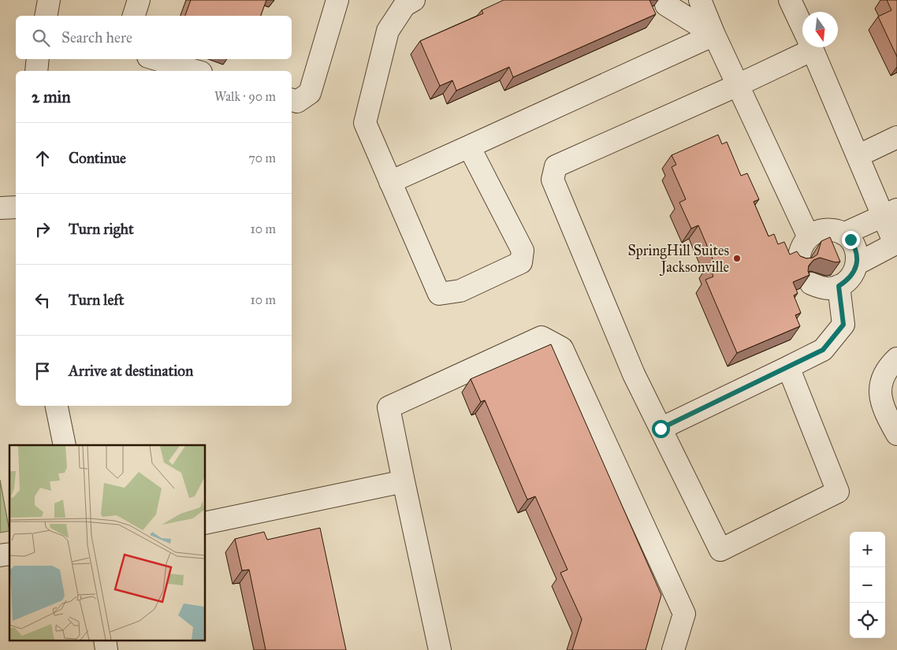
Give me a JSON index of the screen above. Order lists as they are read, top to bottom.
{
  "places": ["SpringHill Suites Jacksonville"],
  "north": "bottom",
  "page": {
    "search": "Search here",
    "heading": ["2 min", "Walk · 90 m"],
    "list": [
      ["Continue", "70 m"],
      ["Turn right", "10 m"],
      ["Turn left", "10 m"],
      "Arrive at destination"
    ],
    "map_buttons": ["+", "−"]
  }
}
